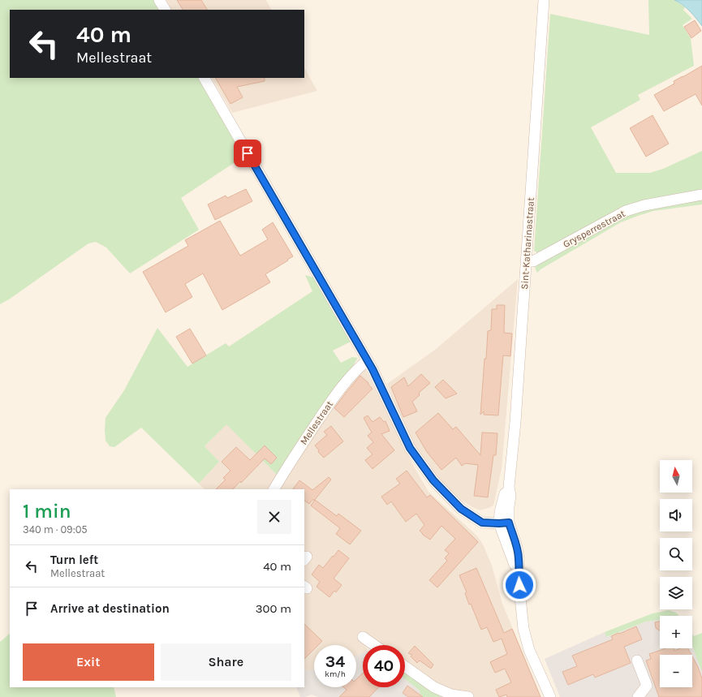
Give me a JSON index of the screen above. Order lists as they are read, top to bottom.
{
  "streets": {
    "street": ["Grysperrestraat", "Sint-Katharinastraat", "Mellestraat"]
  },
  "crossings": [
    ["Grysperrestraat", "Sint-Katharinastraat"]
  ],
  "north": "top",
  "page": {
    "turn": ["40 m", "Mellestraat"],
    "map_buttons": ["+", "−"],
    "heading": ["1 min", "340 m · 09:05"],
    "list": [
      {
        "name": "Turn left",
        "note": "Mellestraat",
        "value": "40 m"
      },
      {
        "name": "Arrive at destination",
        "value": "300 m"
      }
    ],
    "buttons": ["Exit", "Share"],
    "speed": "34 km/h",
    "limit": "40"
  }
}
